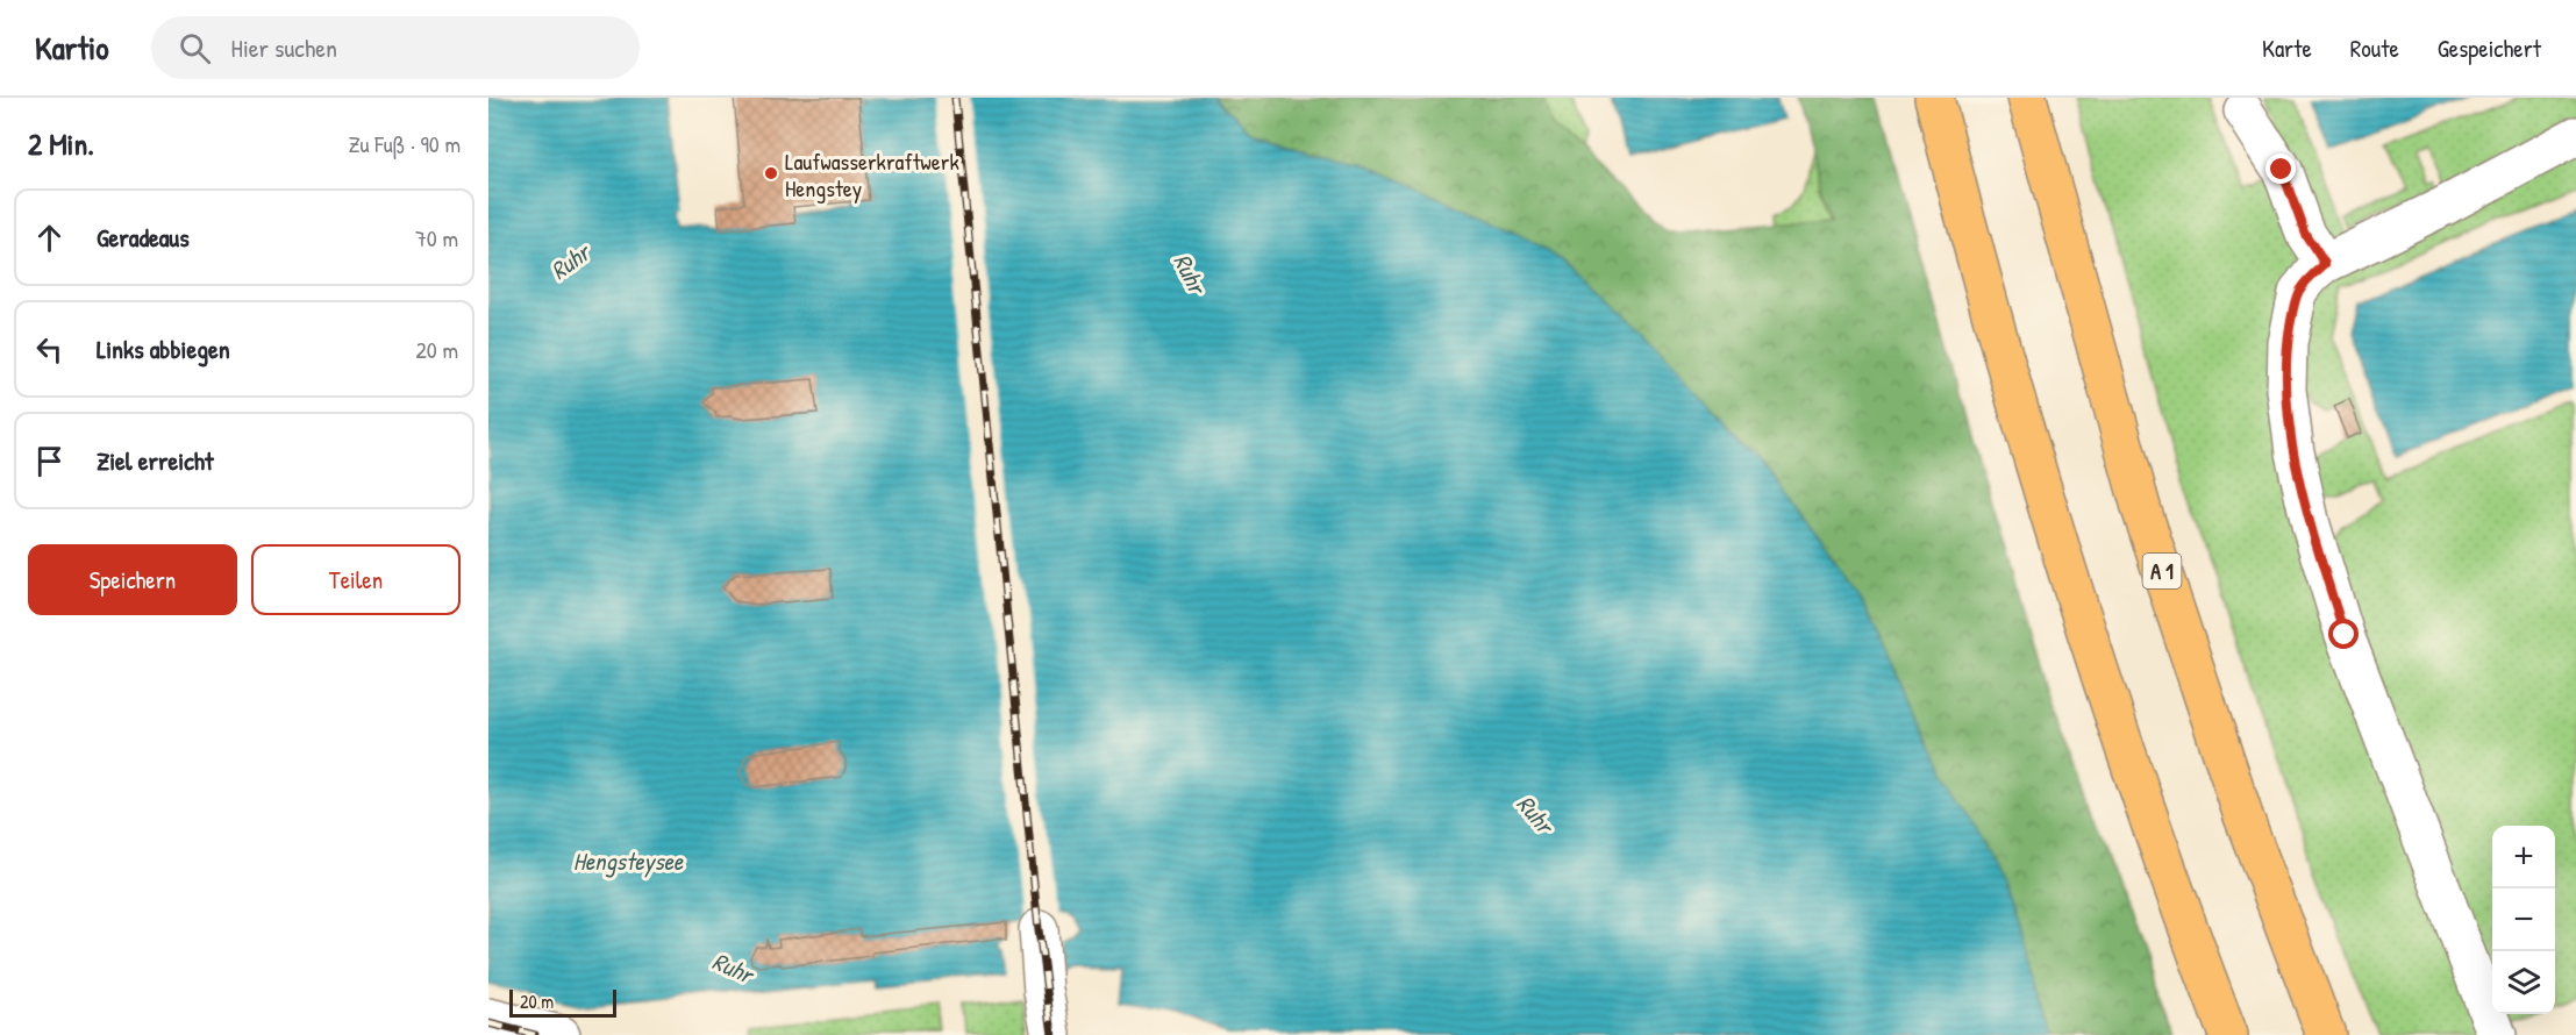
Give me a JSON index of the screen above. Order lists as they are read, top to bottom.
{
  "streets": {
    "highway": ["A 1"]
  },
  "water": ["Ruhr", "Hengsteysee"],
  "places": ["Laufwasserkraftwerk Hengstey"],
  "scale_bar": "20 m",
  "page": {
    "header": "Kartio",
    "search": "Hier suchen",
    "nav": ["Karte", "Route", "Gespeichert"],
    "heading": ["2 Min.", "Zu Fuß · 90 m"],
    "list": [
      ["Geradeaus", "70 m"],
      ["Links abbiegen", "20 m"],
      "Ziel erreicht"
    ],
    "buttons": ["Speichern", "Teilen"],
    "map_buttons": ["+", "−"],
    "scale": "20 m"
  }
}
